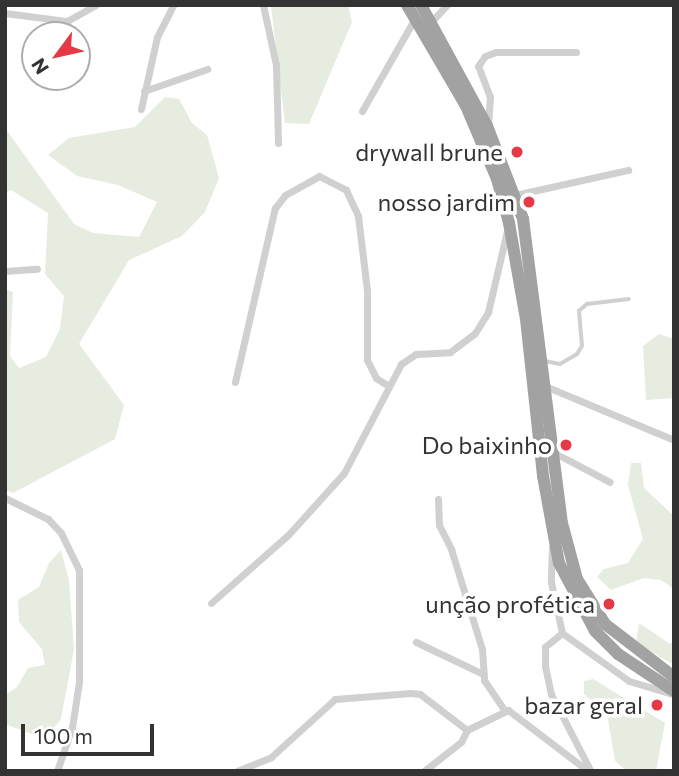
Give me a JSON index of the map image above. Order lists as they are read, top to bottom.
{
  "places": [
    "drywall brune",
    "nosso jardim",
    "Do baixinho",
    "unção profética",
    "bazar geral"
  ],
  "scale_bar": "100 m",
  "north": "bottom left"
}
